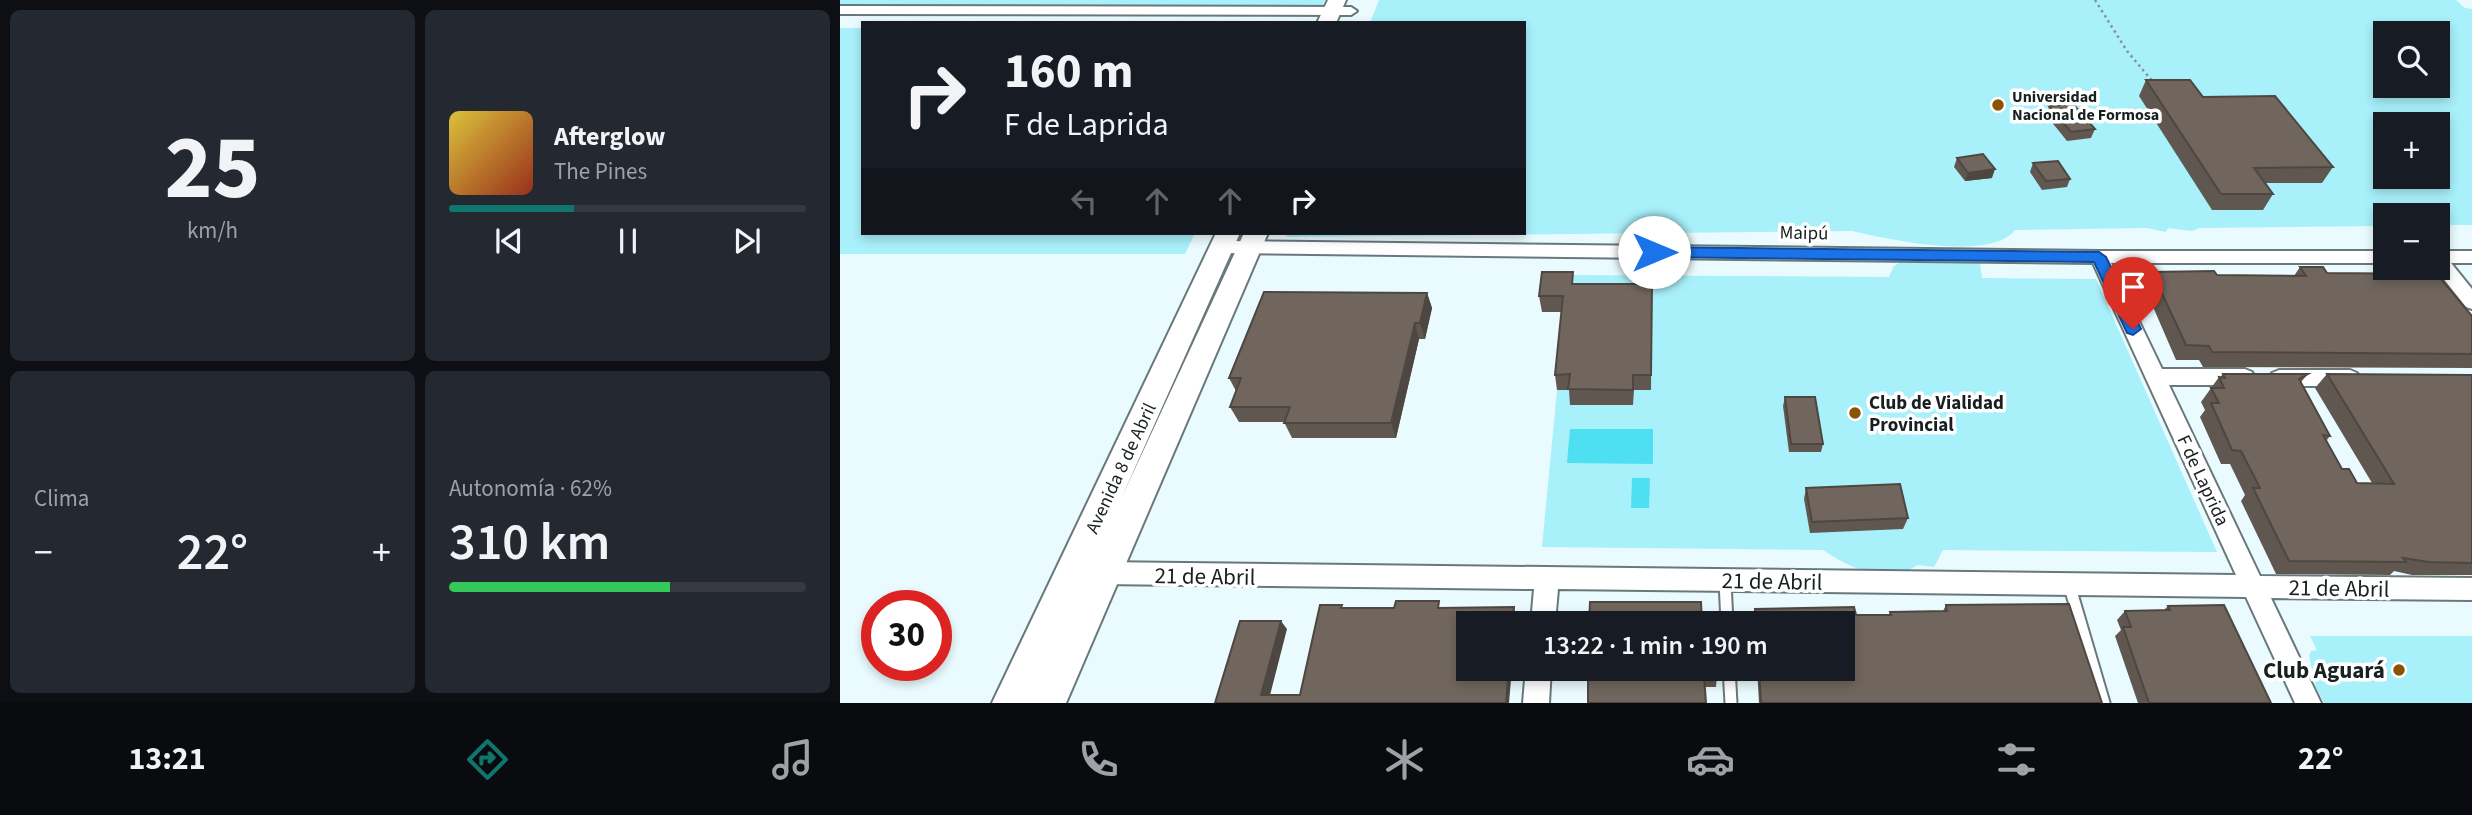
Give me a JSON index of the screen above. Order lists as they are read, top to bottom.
{
  "streets": {
    "main road": ["Avenida 8 de Abril"],
    "street": ["Maipú", "F de Laprida", "21 de Abril"]
  },
  "crossings": [
    ["Maipú", "Avenida 8 de Abril"],
    ["Maipú", "F de Laprida"],
    ["Avenida 8 de Abril", "21 de Abril"],
    ["F de Laprida", "21 de Abril"]
  ],
  "places": ["Universidad Nacional de Formosa", "Club de Vialidad Provincial", "Club Aguará"],
  "page": {
    "tile": [
      ["25", "km/h"],
      "Clima",
      ["Autonomía · 62%", "310 km"]
    ],
    "map_buttons": ["+", "−"],
    "turn": ["160 m", "F de Laprida"],
    "song": ["Afterglow", "The Pines"],
    "heat": ["−", "22°", "+"],
    "limit": "30",
    "trip": "13:22 · 1 min · 190 m",
    "tabs": ["13:21", "22°"]
  }
}
